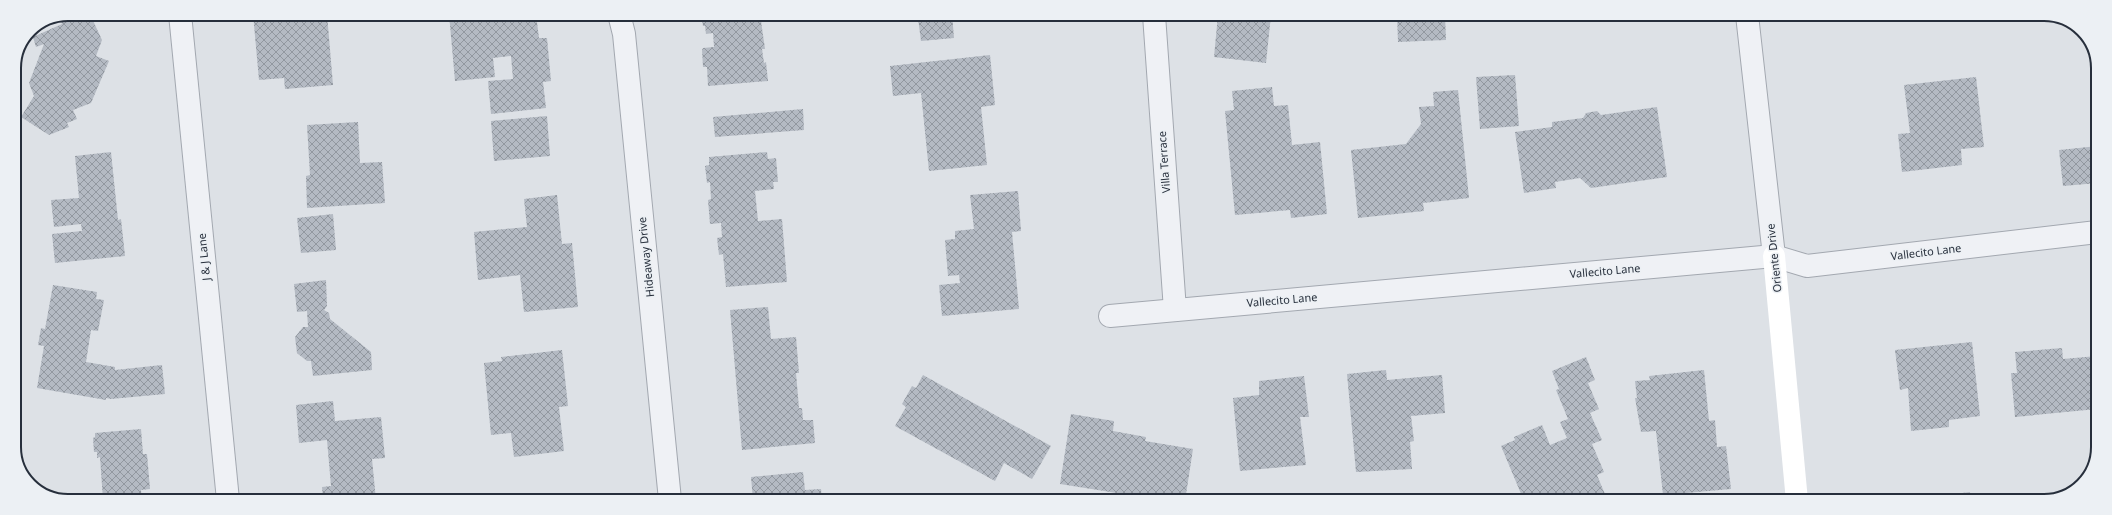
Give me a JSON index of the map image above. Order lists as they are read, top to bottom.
{
  "streets": {
    "street": [
      "Villa Terrace",
      "Vallecito Lane",
      "J & J Lane",
      "Hideaway Drive",
      "Oriente Drive"
    ]
  },
  "crossings": [
    ["Villa Terrace", "Vallecito Lane"],
    ["Vallecito Lane", "Oriente Drive"]
  ]
}
